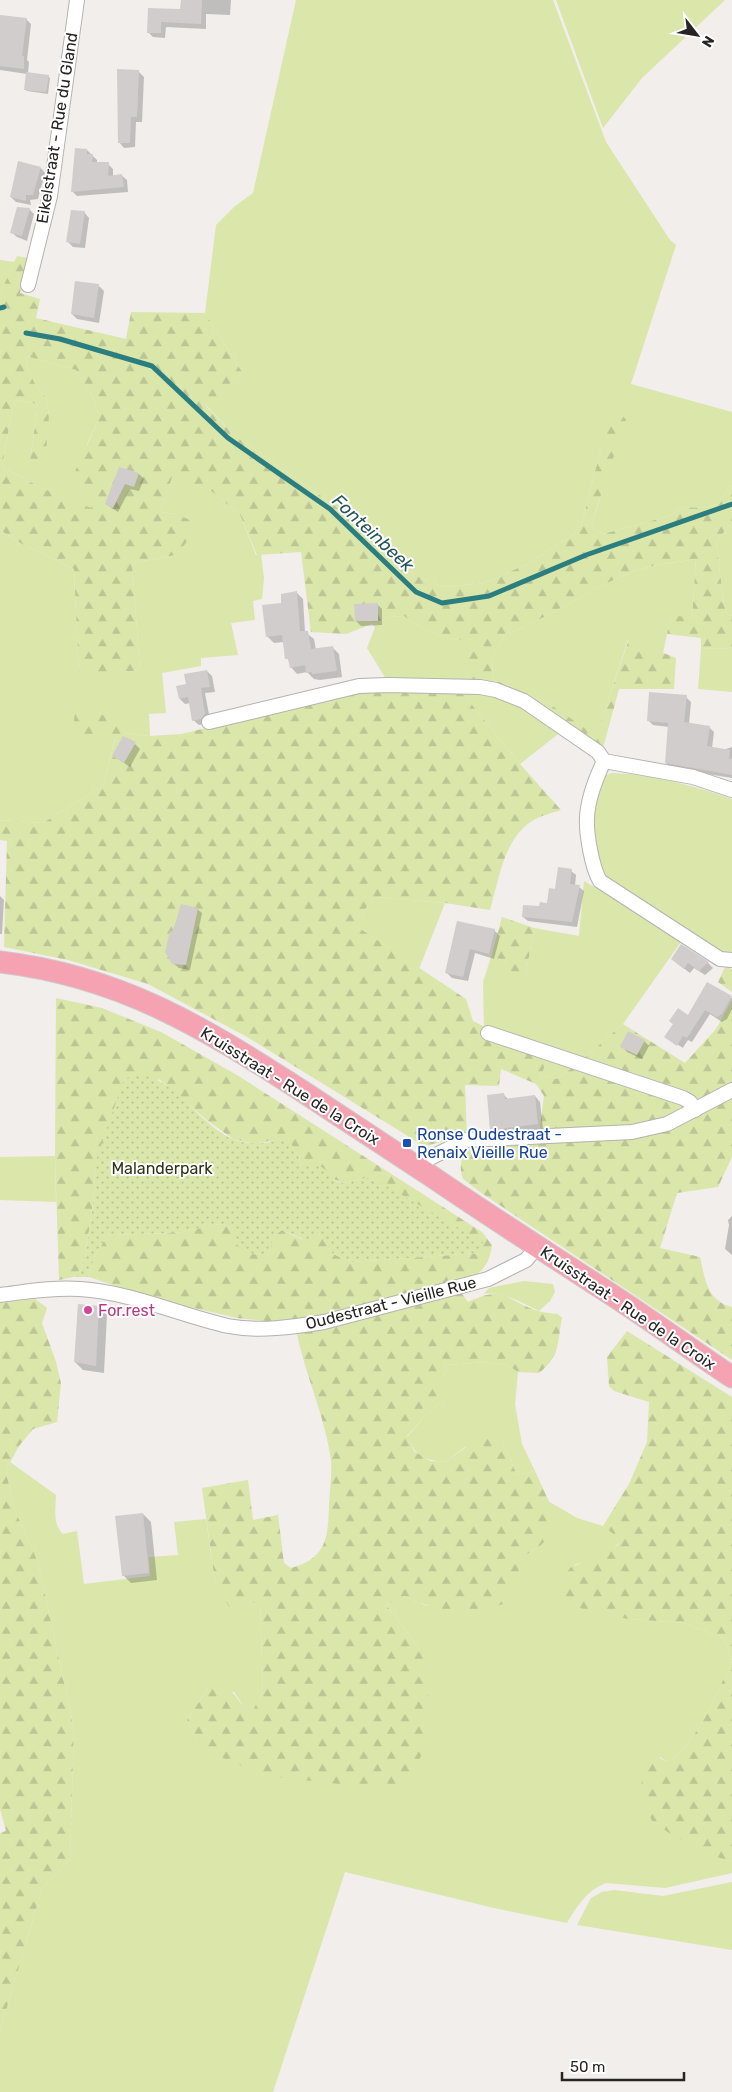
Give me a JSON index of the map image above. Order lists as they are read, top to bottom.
{
  "streets": {
    "main road": ["Kruisstraat - Rue de la Croix"],
    "street": ["Eikelstraat - Rue du Gland", "Oudestraat - Vieille Rue"]
  },
  "crossings": [
    ["Kruisstraat - Rue de la Croix", "Oudestraat - Vieille Rue"]
  ],
  "water": ["Fonteinbeek"],
  "parks": ["Malanderpark"],
  "places": {
    "transit": ["Ronse Oudestraat - Renaix Vieille Rue"],
    "other": ["For.rest"]
  },
  "scale_bar": "50 m",
  "north": "bottom right"
}
